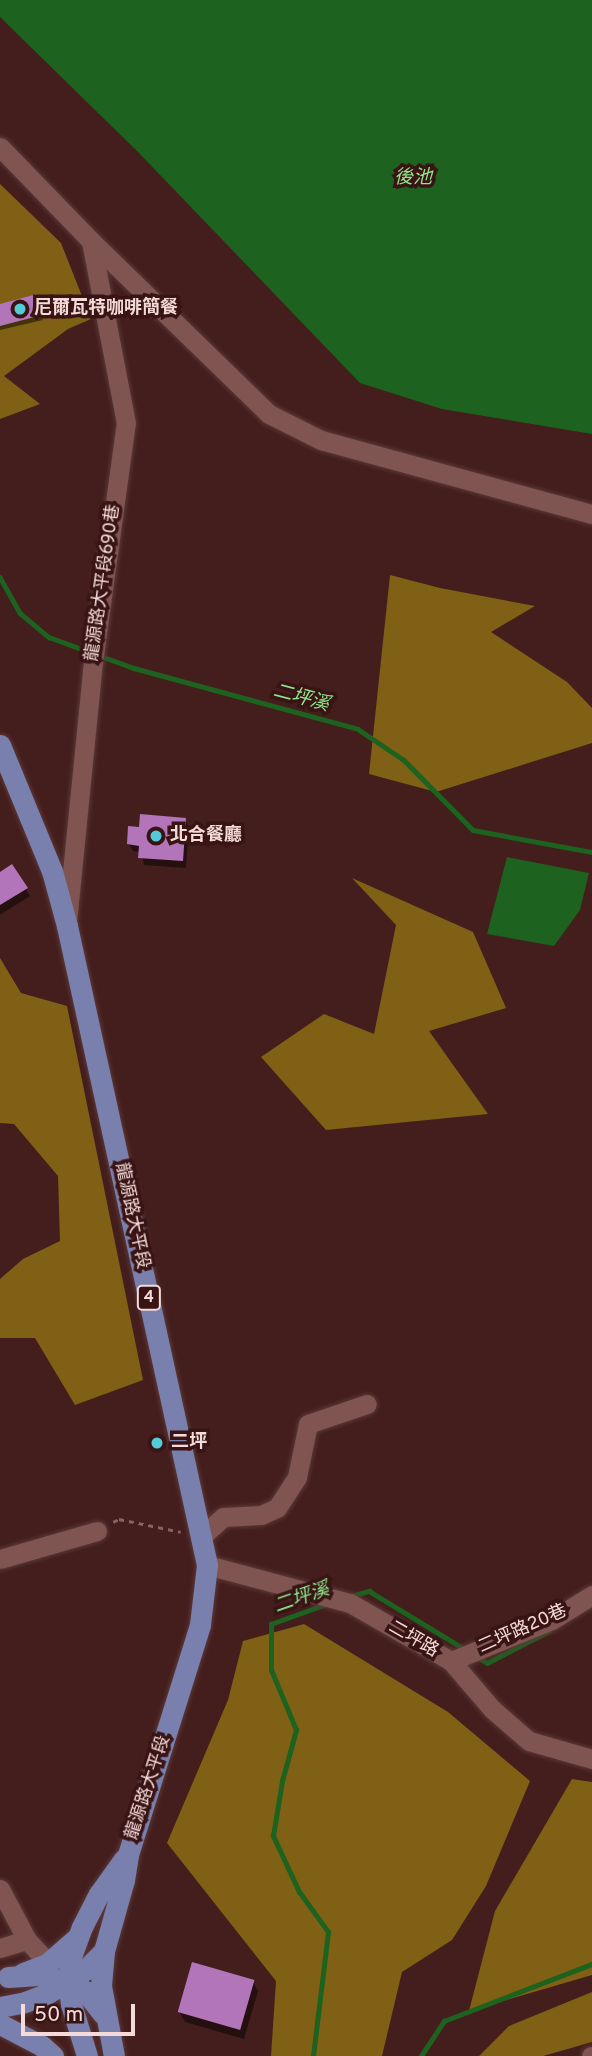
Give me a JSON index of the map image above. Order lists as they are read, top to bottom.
{
  "streets": {
    "main road": ["龍源路大平段", "4"],
    "street": ["龍源路大平段690巷", "二坪路20巷", "二坪路"]
  },
  "crossings": [
    ["龍源路大平段690巷", "龍源路大平段"],
    ["龍源路大平段", "4"],
    ["龍源路大平段", "二坪路"],
    ["二坪路20巷", "二坪路"]
  ],
  "water": ["後池", "二坪溪"],
  "places": ["尼爾瓦特咖啡簡餐", "北合餐廳", "二坪"],
  "scale_bar": "50 m"
}
